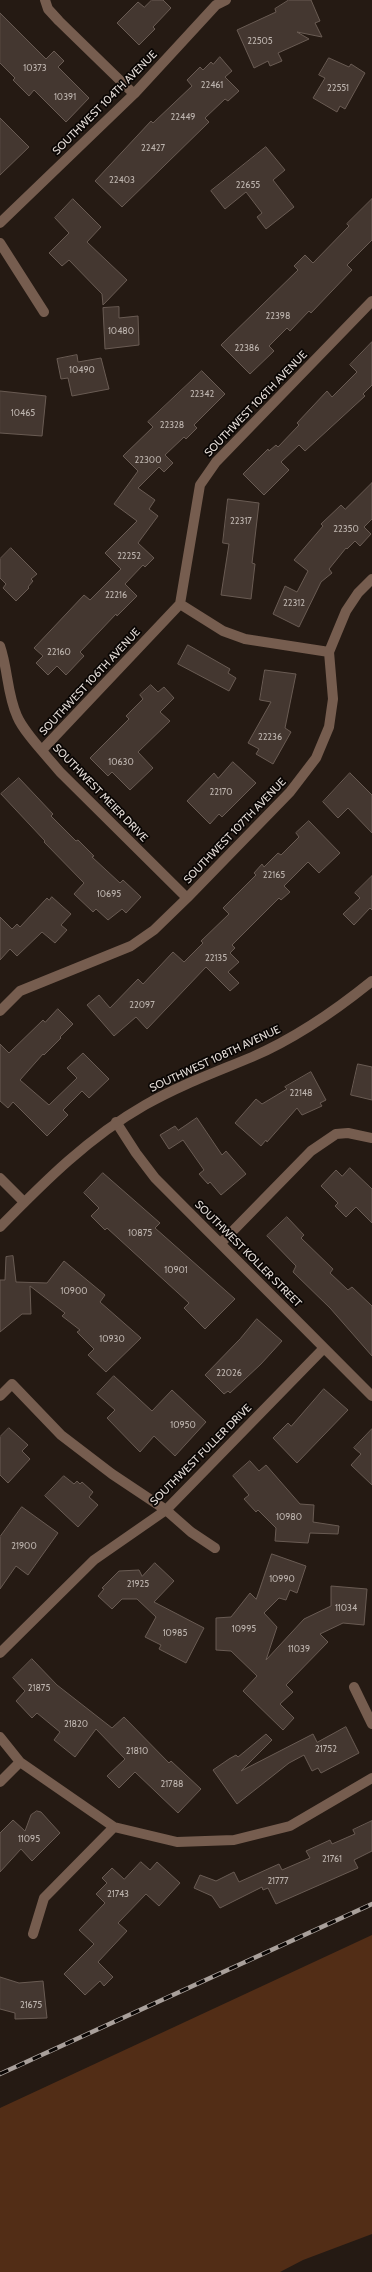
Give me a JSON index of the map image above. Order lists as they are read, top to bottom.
{
  "streets": {
    "street": [
      "SOUTHWEST 104TH AVENUE",
      "SOUTHWEST 106TH AVENUE",
      "SOUTHWEST MEIER DRIVE",
      "SOUTHWEST 107TH AVENUE",
      "SOUTHWEST 108TH AVENUE",
      "SOUTHWEST KOLLER STREET",
      "SOUTHWEST FULLER DRIVE"
    ]
  },
  "crossings": [
    ["SOUTHWEST 106TH AVENUE", "SOUTHWEST MEIER DRIVE"],
    ["SOUTHWEST MEIER DRIVE", "SOUTHWEST 107TH AVENUE"],
    ["SOUTHWEST 108TH AVENUE", "SOUTHWEST KOLLER STREET"],
    ["SOUTHWEST KOLLER STREET", "SOUTHWEST FULLER DRIVE"]
  ],
  "house_numbers": [
    "22505",
    "10373",
    "22461",
    "22551",
    "10391",
    "22449",
    "22427",
    "22403",
    "22655",
    "22398",
    "10480",
    "22386",
    "10490",
    "22342",
    "10465",
    "22328",
    "22300",
    "22317",
    "22350",
    "22252",
    "22216",
    "22312",
    "22160",
    "22236",
    "10630",
    "22170",
    "22165",
    "10695",
    "22135",
    "22097",
    "22148",
    "10875",
    "10901",
    "10900",
    "10930",
    "22026",
    "10950",
    "10980",
    "21900",
    "10990",
    "21925",
    "11034",
    "10995",
    "10985",
    "11039",
    "21875",
    "21820",
    "21752",
    "21810",
    "21788",
    "11095",
    "21761",
    "21777",
    "21743",
    "21675"
  ]
}
